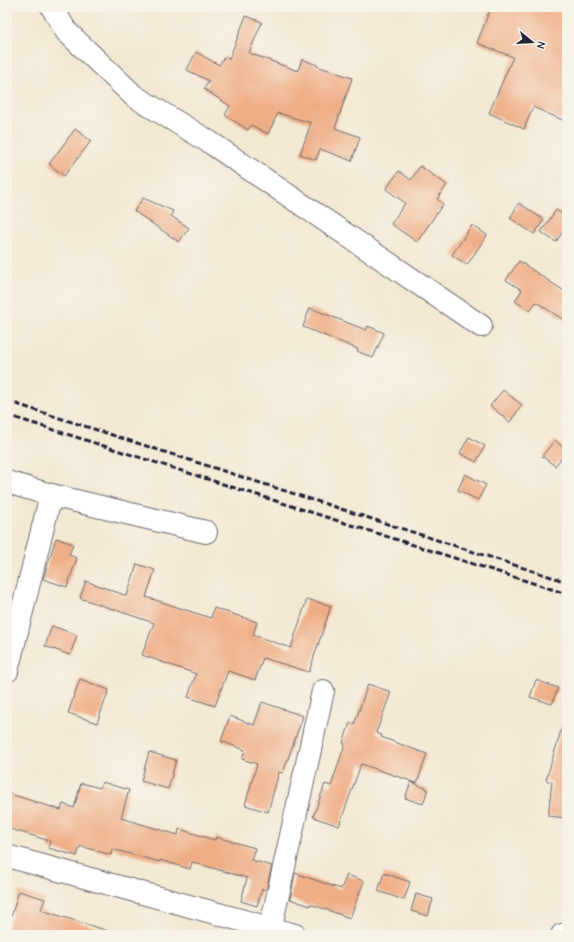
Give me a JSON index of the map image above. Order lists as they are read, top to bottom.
{
  "north": "right"
}
